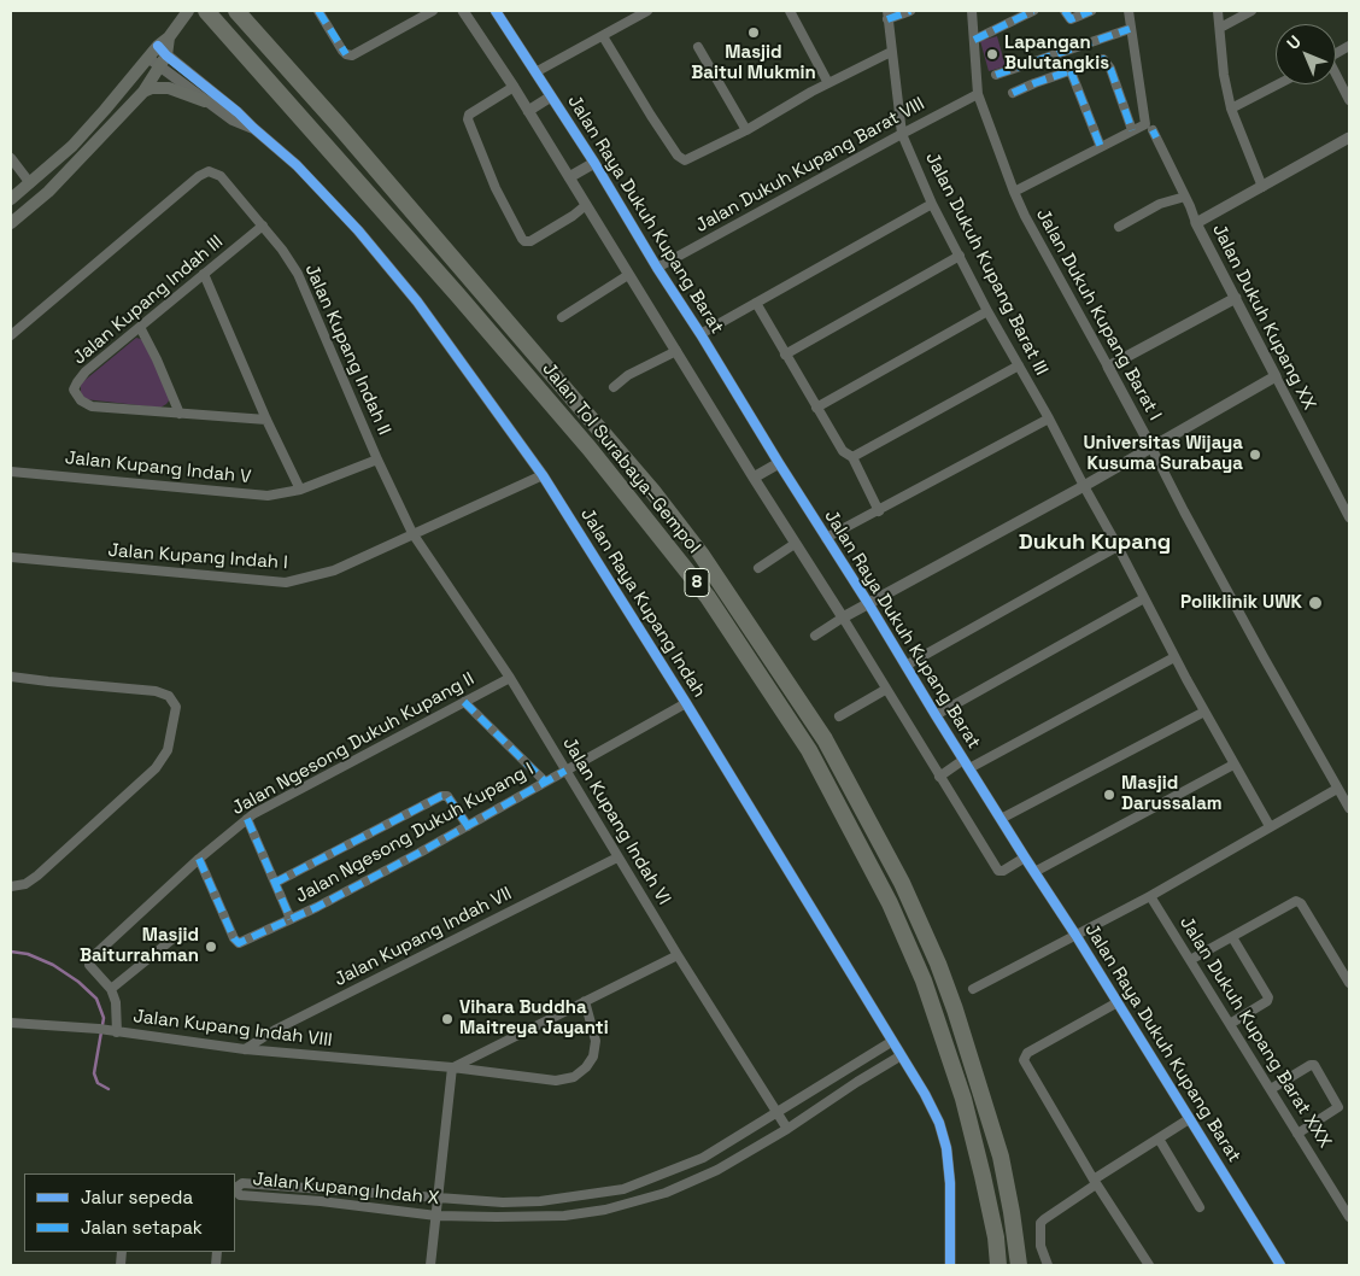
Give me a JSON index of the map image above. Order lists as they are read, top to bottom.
{
  "streets": {
    "highway": ["Jalan Tol Surabaya–Gempol", "8"],
    "street": [
      "Jalan Dukuh Kupang Barat VIII",
      "Jalan Raya Dukuh Kupang Barat",
      "Jalan Dukuh Kupang Barat III",
      "Jalan Kupang Indah III",
      "Jalan Dukuh Kupang Barat I",
      "Jalan Dukuh Kupang XX",
      "Jalan Kupang Indah II",
      "Jalan Kupang Indah V",
      "Jalan Kupang Indah I",
      "Jalan Raya Kupang Indah",
      "Jalan Ngesong Dukuh Kupang II",
      "Jalan Kupang Indah VI",
      "Jalan Ngesong Dukuh Kupang I",
      "Jalan Kupang Indah VII",
      "Jalan Kupang Indah VIII",
      "Jalan Dukuh Kupang Barat XXX",
      "Jalan Kupang Indah X"
    ]
  },
  "crossings": [
    ["Jalan Dukuh Kupang Barat VIII", "Jalan Raya Dukuh Kupang Barat"],
    ["Jalan Dukuh Kupang Barat VIII", "Jalan Dukuh Kupang Barat III"],
    ["Jalan Dukuh Kupang Barat VIII", "Jalan Dukuh Kupang Barat I"],
    ["Jalan Kupang Indah III", "Jalan Kupang Indah II"],
    ["Jalan Kupang Indah II", "Jalan Kupang Indah V"],
    ["Jalan Kupang Indah II", "Jalan Kupang Indah I"],
    ["Jalan Kupang Indah II", "Jalan Kupang Indah VI"],
    ["Jalan Kupang Indah I", "Jalan Raya Kupang Indah"],
    ["Jalan Kupang Indah I", "Jalan Kupang Indah VI"],
    ["Jalan Raya Kupang Indah", "Jalan Ngesong Dukuh Kupang I"],
    ["Jalan Raya Kupang Indah", "Jalan Kupang Indah X"],
    ["Jalan Ngesong Dukuh Kupang II", "Jalan Kupang Indah VI"],
    ["Jalan Ngesong Dukuh Kupang II", "Jalan Ngesong Dukuh Kupang I"],
    ["Jalan Ngesong Dukuh Kupang II", "Jalan Kupang Indah VIII"],
    ["Jalan Kupang Indah VI", "Jalan Ngesong Dukuh Kupang I"],
    ["Jalan Kupang Indah VI", "Jalan Kupang Indah VII"],
    ["Jalan Kupang Indah VI", "Jalan Kupang Indah X"],
    ["Jalan Kupang Indah VII", "Jalan Kupang Indah VIII"]
  ],
  "districts": ["Dukuh Kupang"],
  "places": [
    "Masjid Baitul Mukmin",
    "Lapangan Bulutangkis",
    "Universitas Wijaya Kusuma Surabaya",
    "Poliklinik UWK",
    "Masjid Darussalam",
    "Masjid Baiturrahman",
    "Vihara Buddha Maitreya Jayanti"
  ],
  "legend": ["Jalur sepeda", "Jalan setapak"],
  "north": "top left"
}
